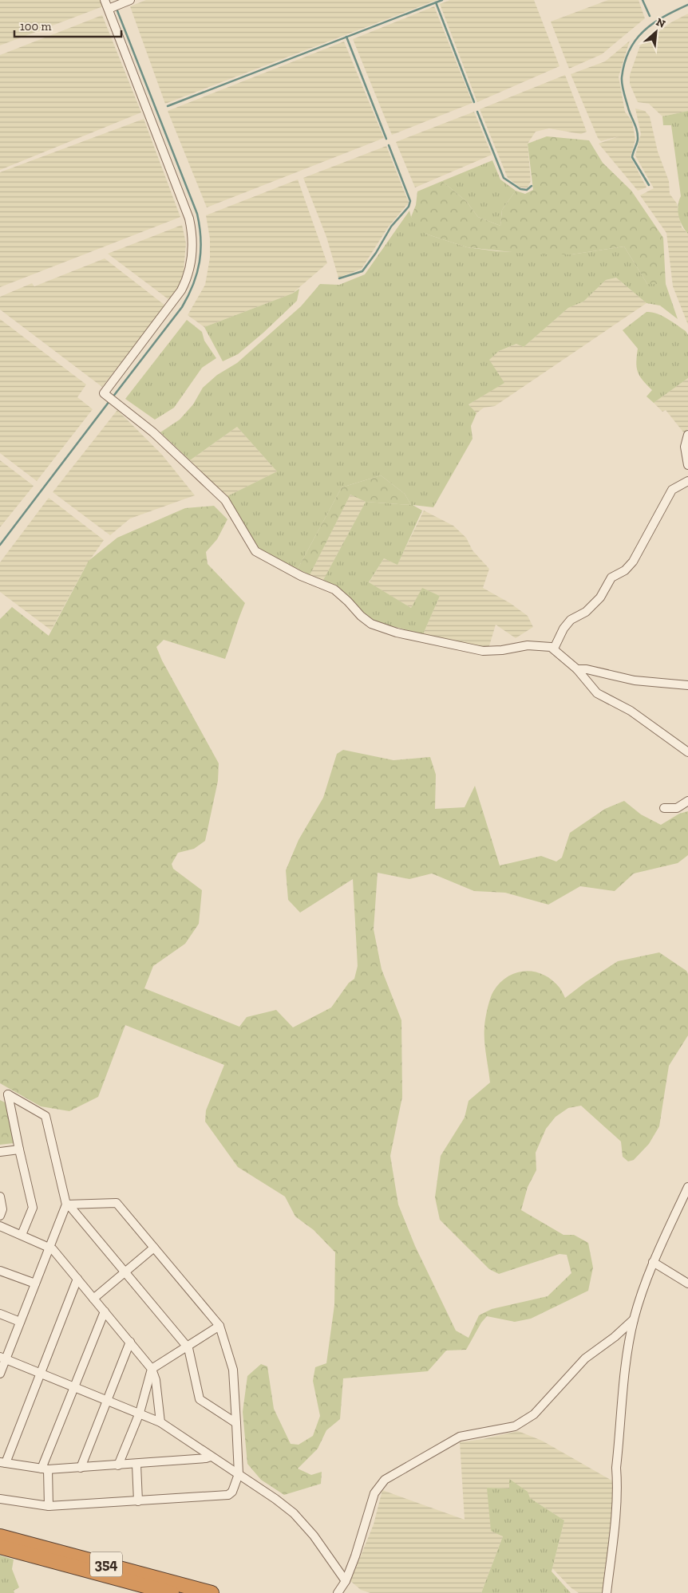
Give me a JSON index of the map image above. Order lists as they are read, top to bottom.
{
  "streets": {
    "highway": ["354"]
  },
  "scale_bar": "100 m",
  "north": "top right"
}
